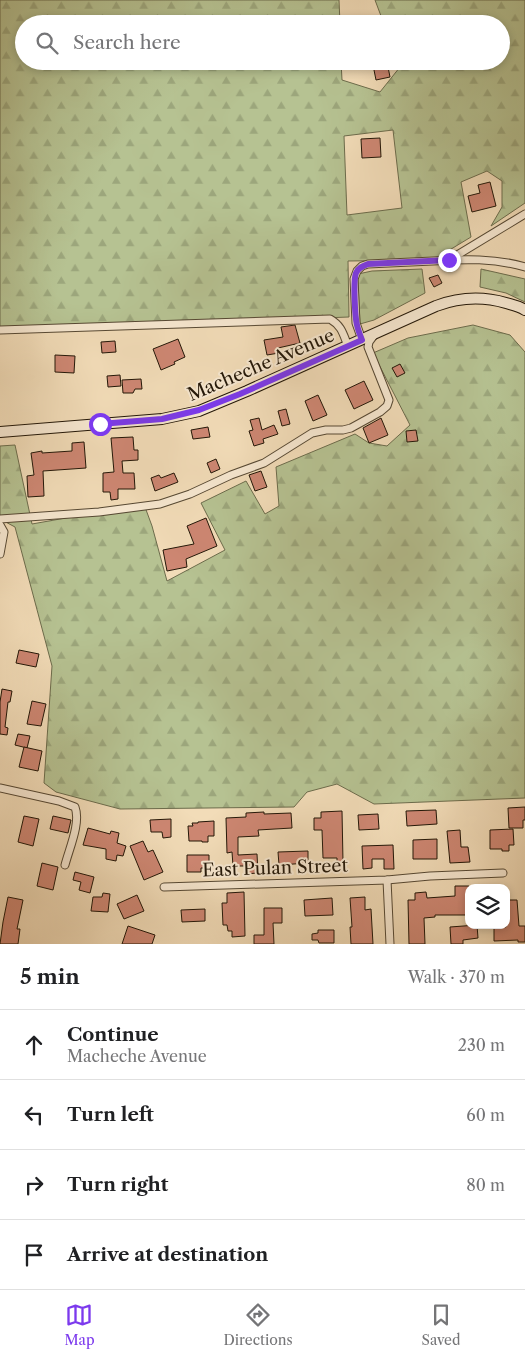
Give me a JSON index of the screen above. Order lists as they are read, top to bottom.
{
  "streets": {
    "main road": ["Macheche Avenue"],
    "street": ["East Pulan Street"]
  },
  "page": {
    "search": "Search here",
    "heading": ["5 min", "Walk · 370 m"],
    "list": [
      ["Continue", "Macheche Avenue", "230 m"],
      ["Turn left", "60 m"],
      ["Turn right", "80 m"],
      "Arrive at destination"
    ],
    "nav": ["Map", "Directions", "Saved"]
  }
}
